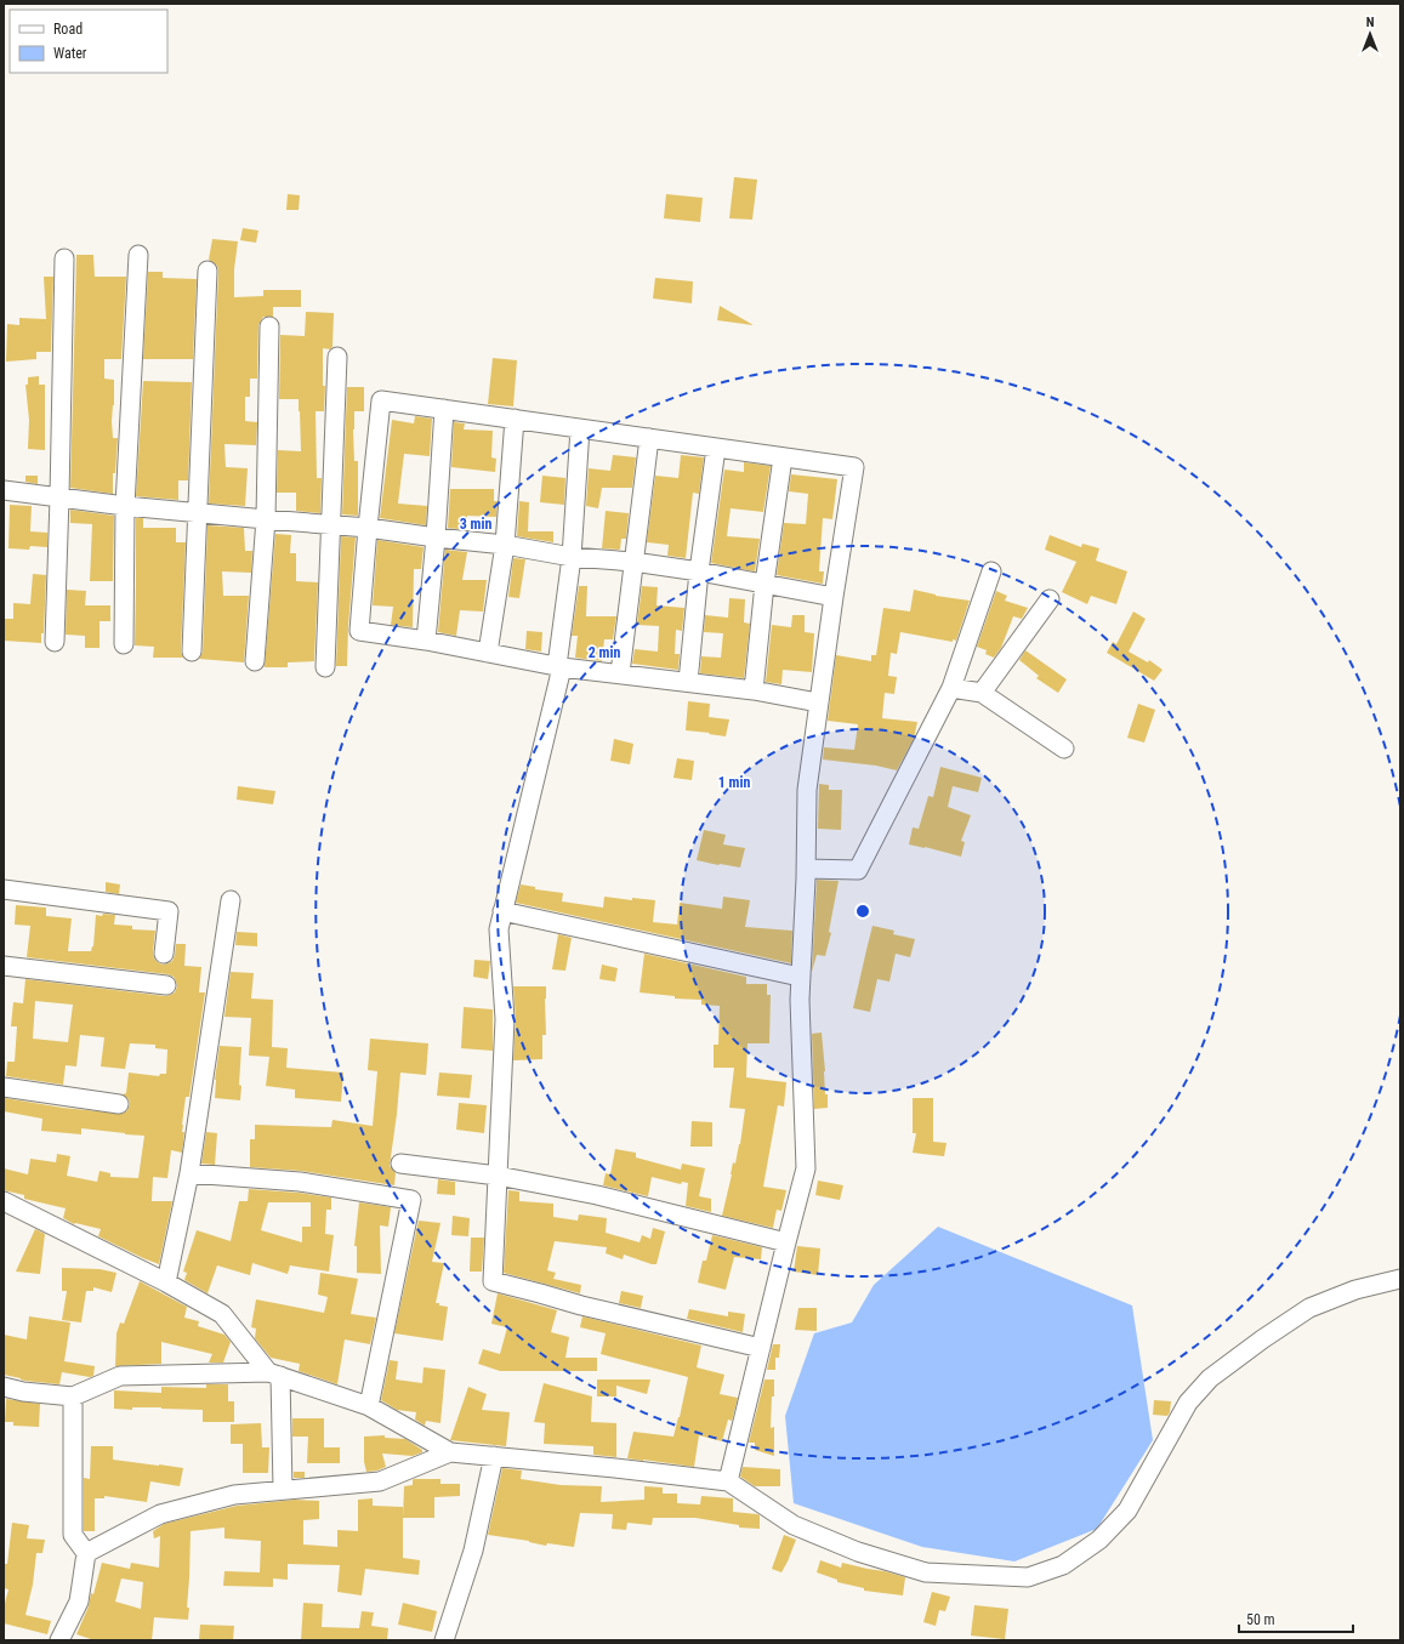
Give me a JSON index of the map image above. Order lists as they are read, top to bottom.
{
  "legend": ["Road", "Water"],
  "scale_bar": "50 m",
  "north": "top",
  "rings": ["3 min", "2 min", "1 min"]
}
